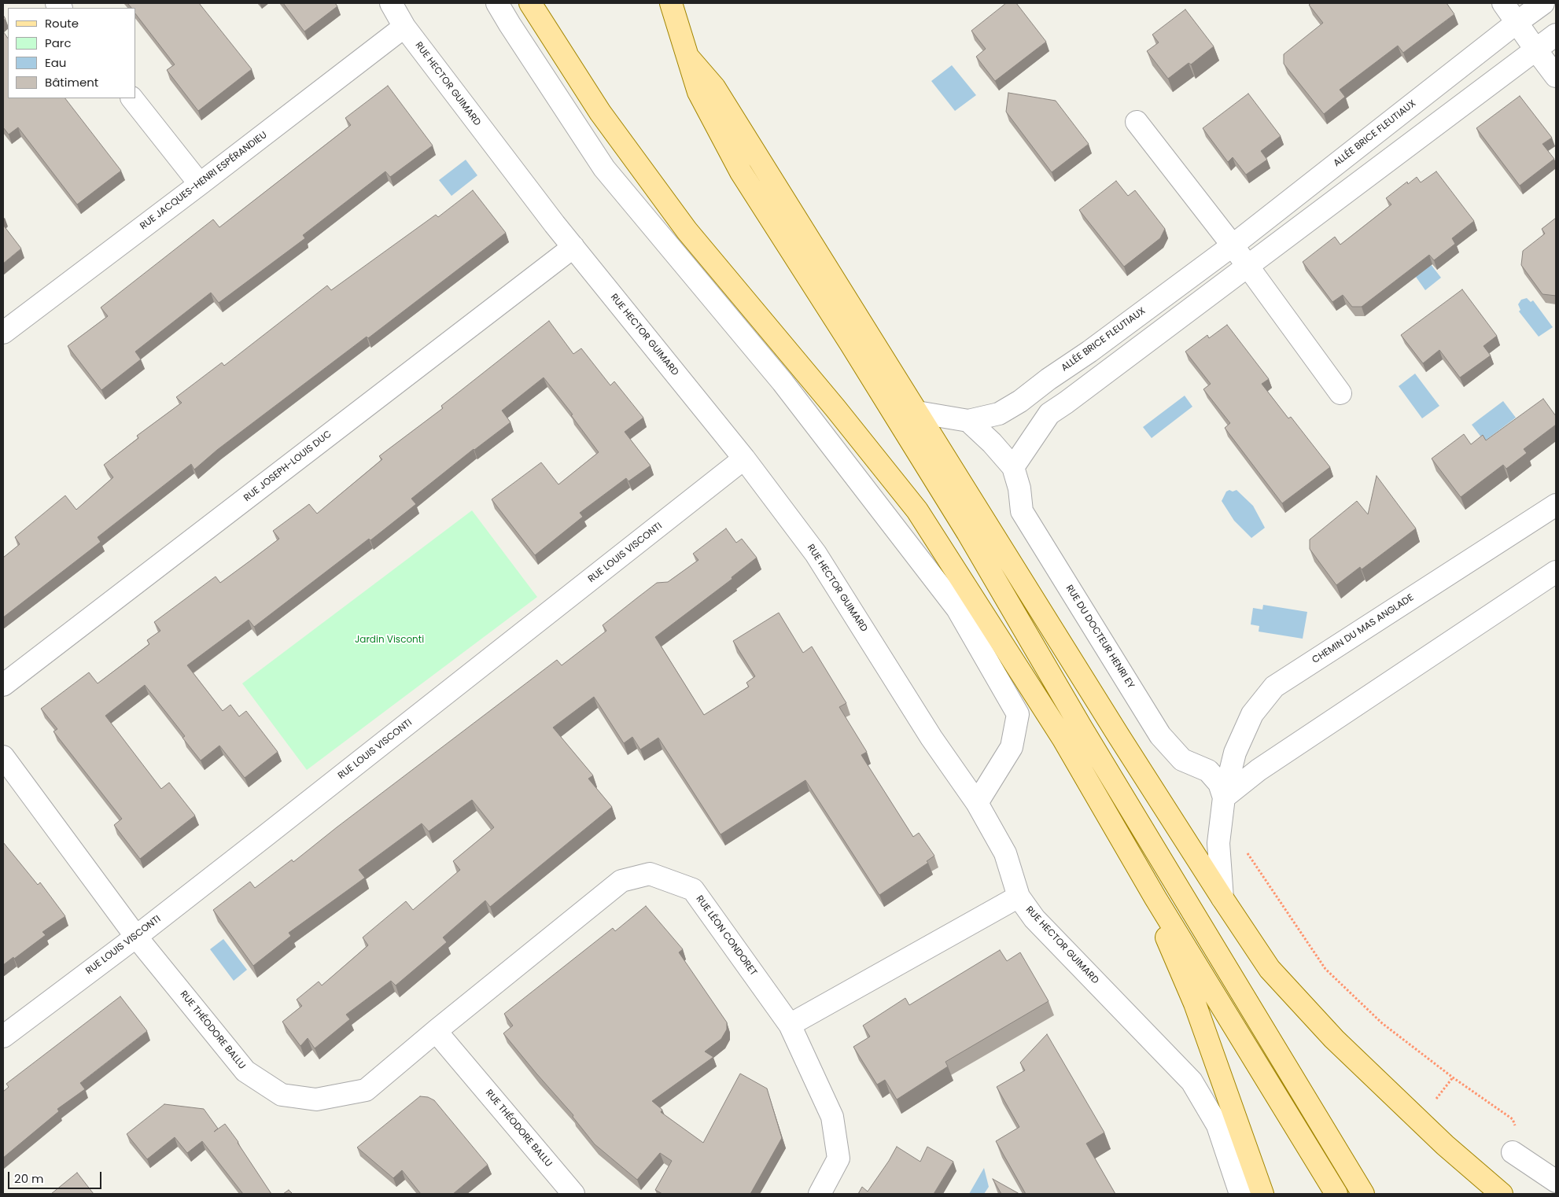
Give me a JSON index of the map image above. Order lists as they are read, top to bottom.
{
  "streets": {
    "street": [
      "RUE HECTOR GUIMARD",
      "ALLÉE BRICE FLEUTIAUX",
      "RUE JACQUES-HENRI ESPÉRANDIEU",
      "RUE JOSEPH-LOUIS DUC",
      "RUE LOUIS VISCONTI",
      "CHEMIN DU MAS ANGLADE",
      "RUE DU DOCTEUR HENRI EY",
      "RUE LÉON CONDORET",
      "RUE THÉODORE BALLU"
    ]
  },
  "crossings": [
    ["RUE HECTOR GUIMARD", "RUE JACQUES-HENRI ESPÉRANDIEU"],
    ["RUE HECTOR GUIMARD", "RUE JOSEPH-LOUIS DUC"],
    ["RUE HECTOR GUIMARD", "RUE LOUIS VISCONTI"],
    ["ALLÉE BRICE FLEUTIAUX", "RUE DU DOCTEUR HENRI EY"],
    ["RUE LOUIS VISCONTI", "RUE THÉODORE BALLU"],
    ["CHEMIN DU MAS ANGLADE", "RUE DU DOCTEUR HENRI EY"],
    ["RUE LÉON CONDORET", "RUE THÉODORE BALLU"]
  ],
  "parks": ["Jardin Visconti"],
  "legend": [
    "Route",
    "Parc",
    "Eau",
    "Bâtiment"
  ],
  "scale_bar": "20 m"
}
